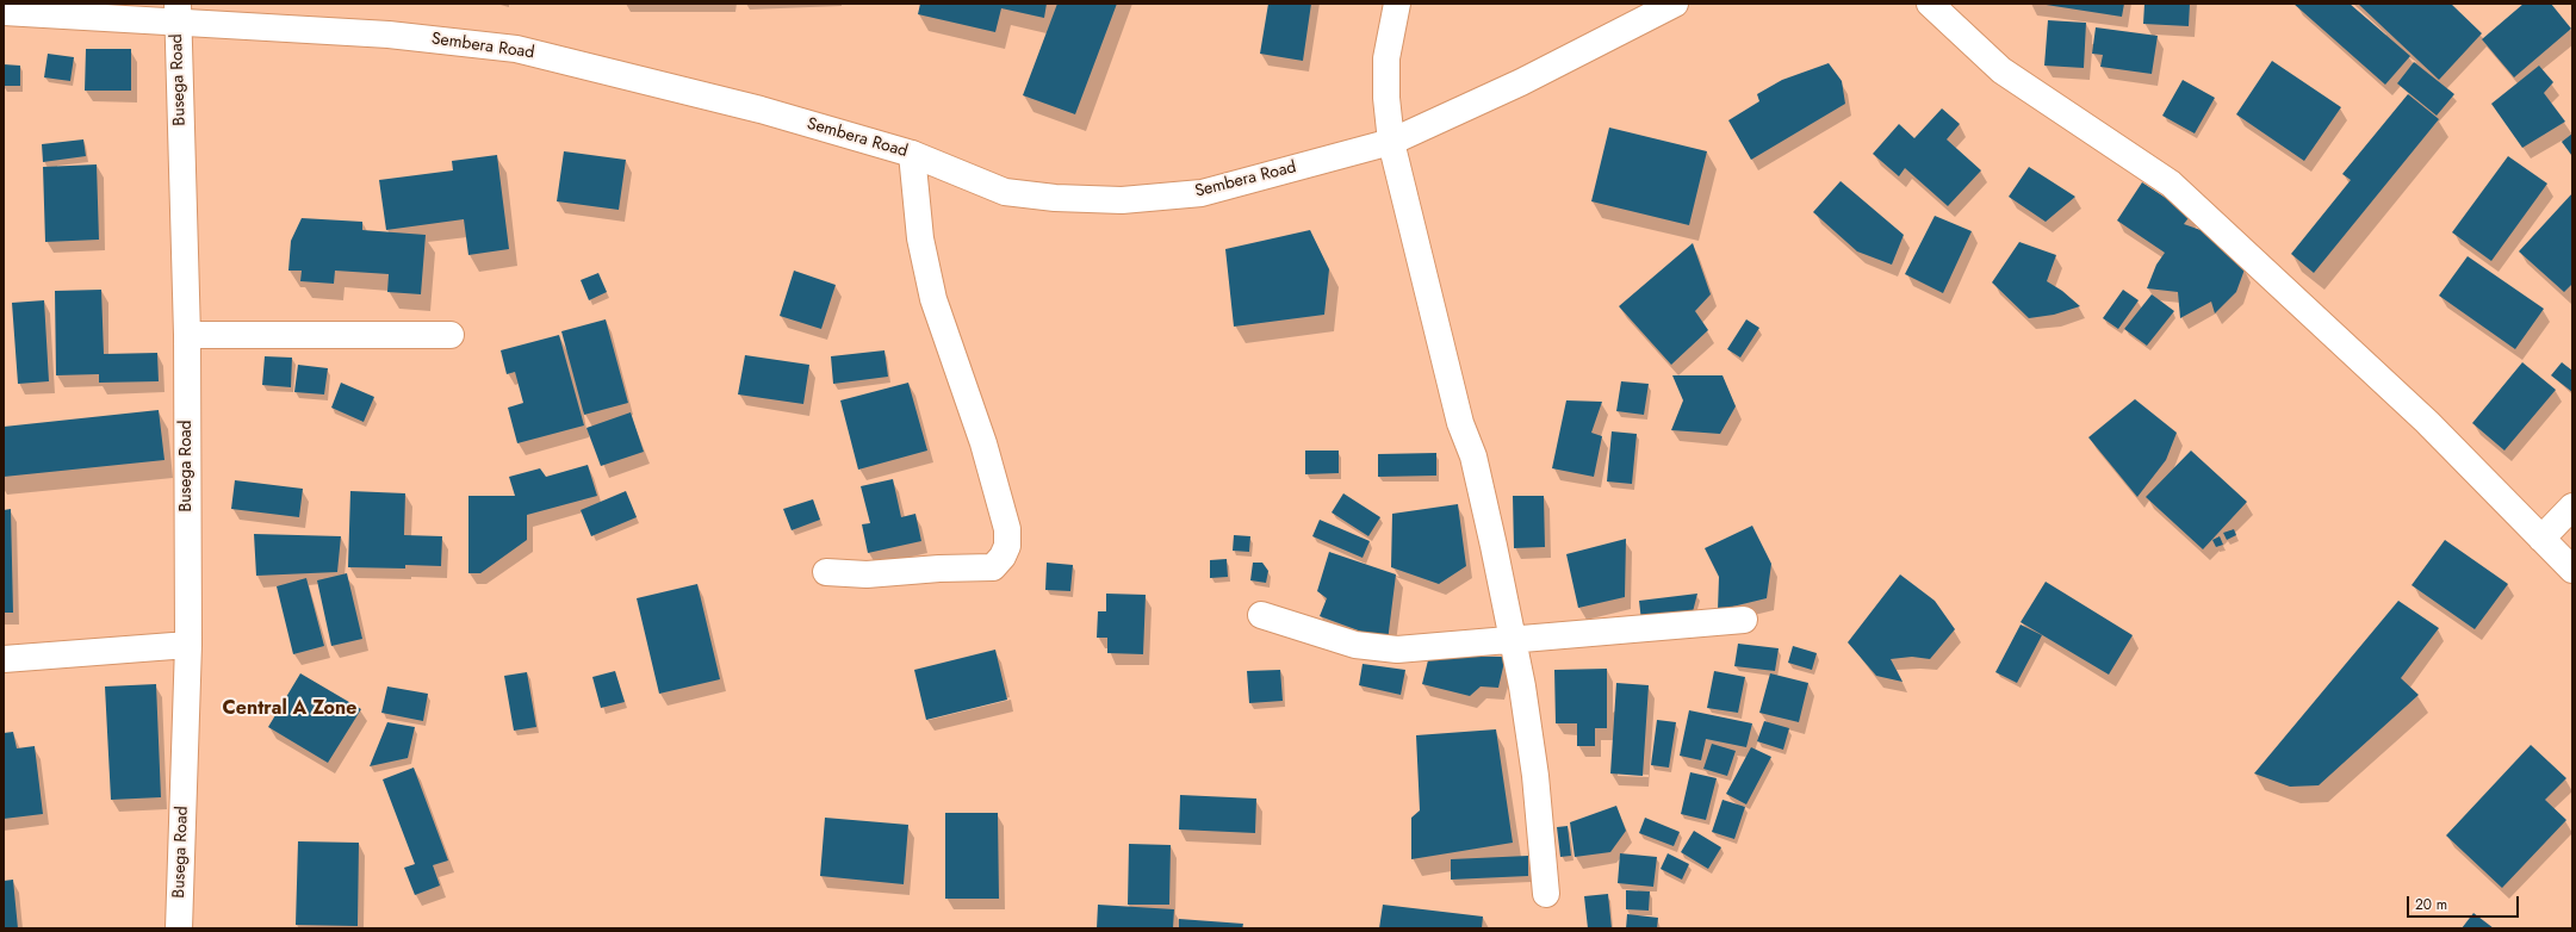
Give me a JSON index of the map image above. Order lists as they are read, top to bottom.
{
  "streets": {
    "street": ["Sembera Road", "Busega Road"]
  },
  "crossings": [
    ["Sembera Road", "Busega Road"]
  ],
  "districts": ["Central A Zone"],
  "scale_bar": "20 m"
}
